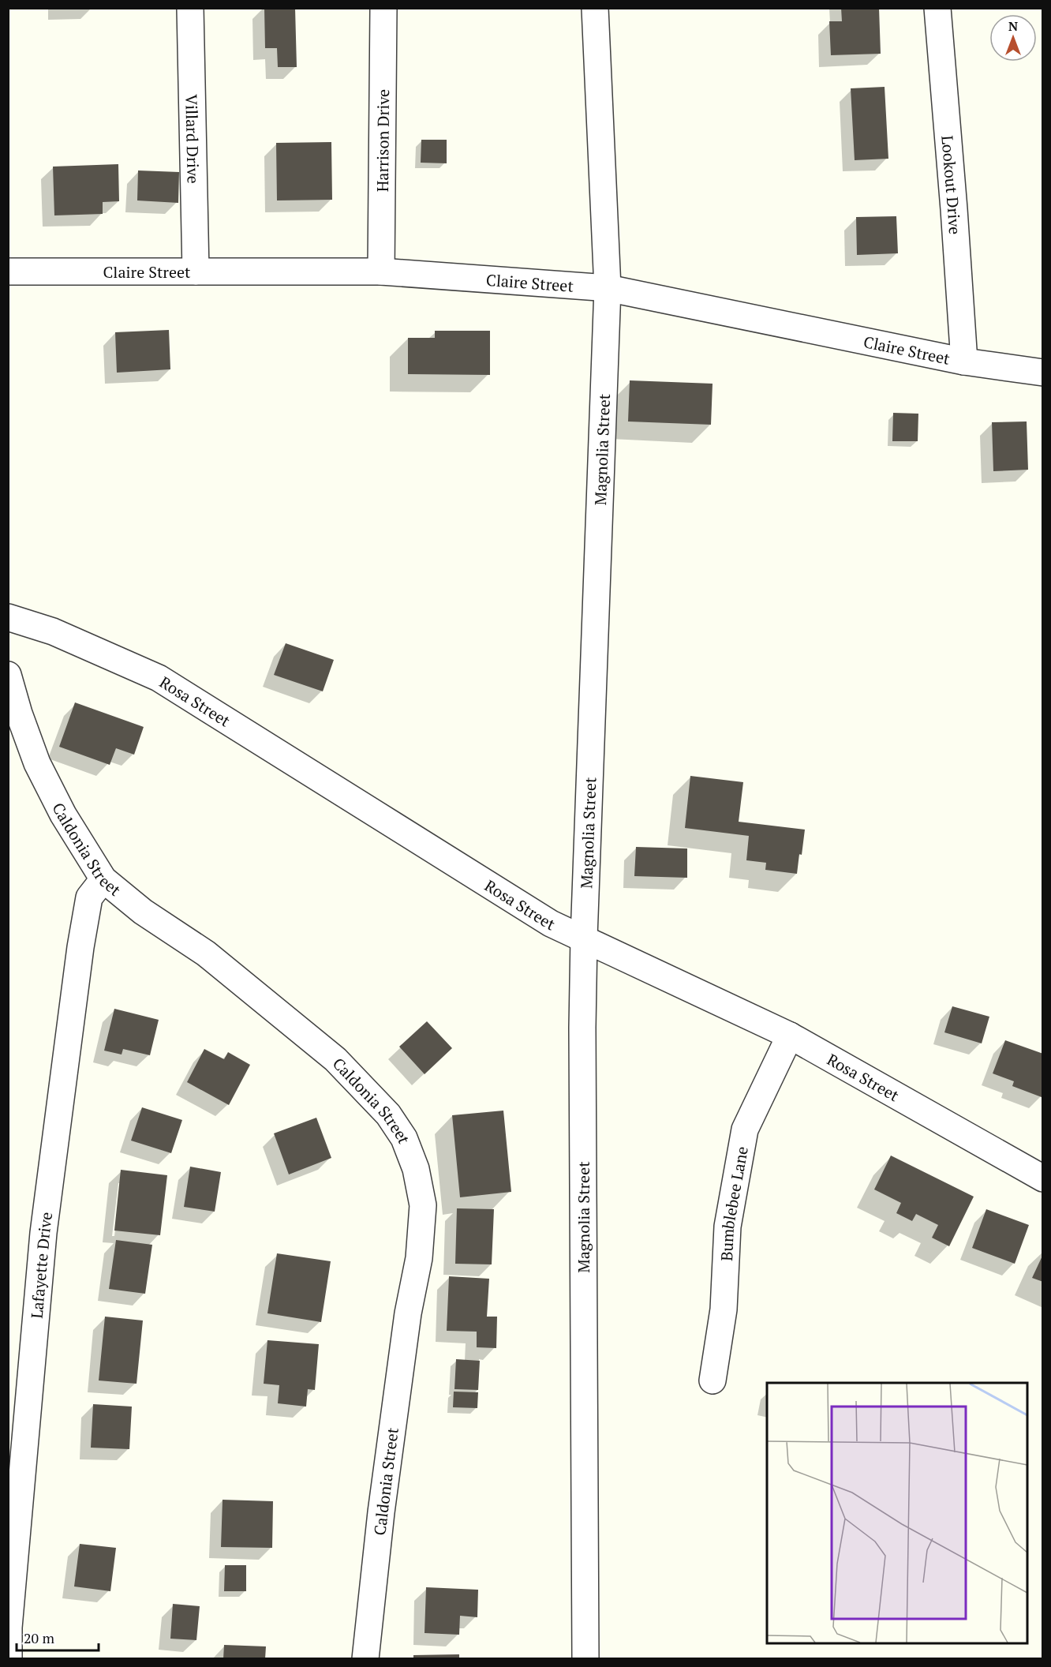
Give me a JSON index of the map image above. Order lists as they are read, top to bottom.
{
  "streets": {
    "street": [
      "Villard Drive",
      "Harrison Drive",
      "Lookout Drive",
      "Claire Street",
      "Magnolia Street",
      "Rosa Street",
      "Caldonia Street",
      "Bumblebee Lane",
      "Lafayette Drive"
    ]
  },
  "crossings": [
    ["Villard Drive", "Claire Street"],
    ["Harrison Drive", "Claire Street"],
    ["Lookout Drive", "Claire Street"],
    ["Claire Street", "Magnolia Street"],
    ["Magnolia Street", "Rosa Street"],
    ["Rosa Street", "Bumblebee Lane"],
    ["Caldonia Street", "Lafayette Drive"]
  ],
  "scale_bar": "20 m",
  "north": "top"
}
